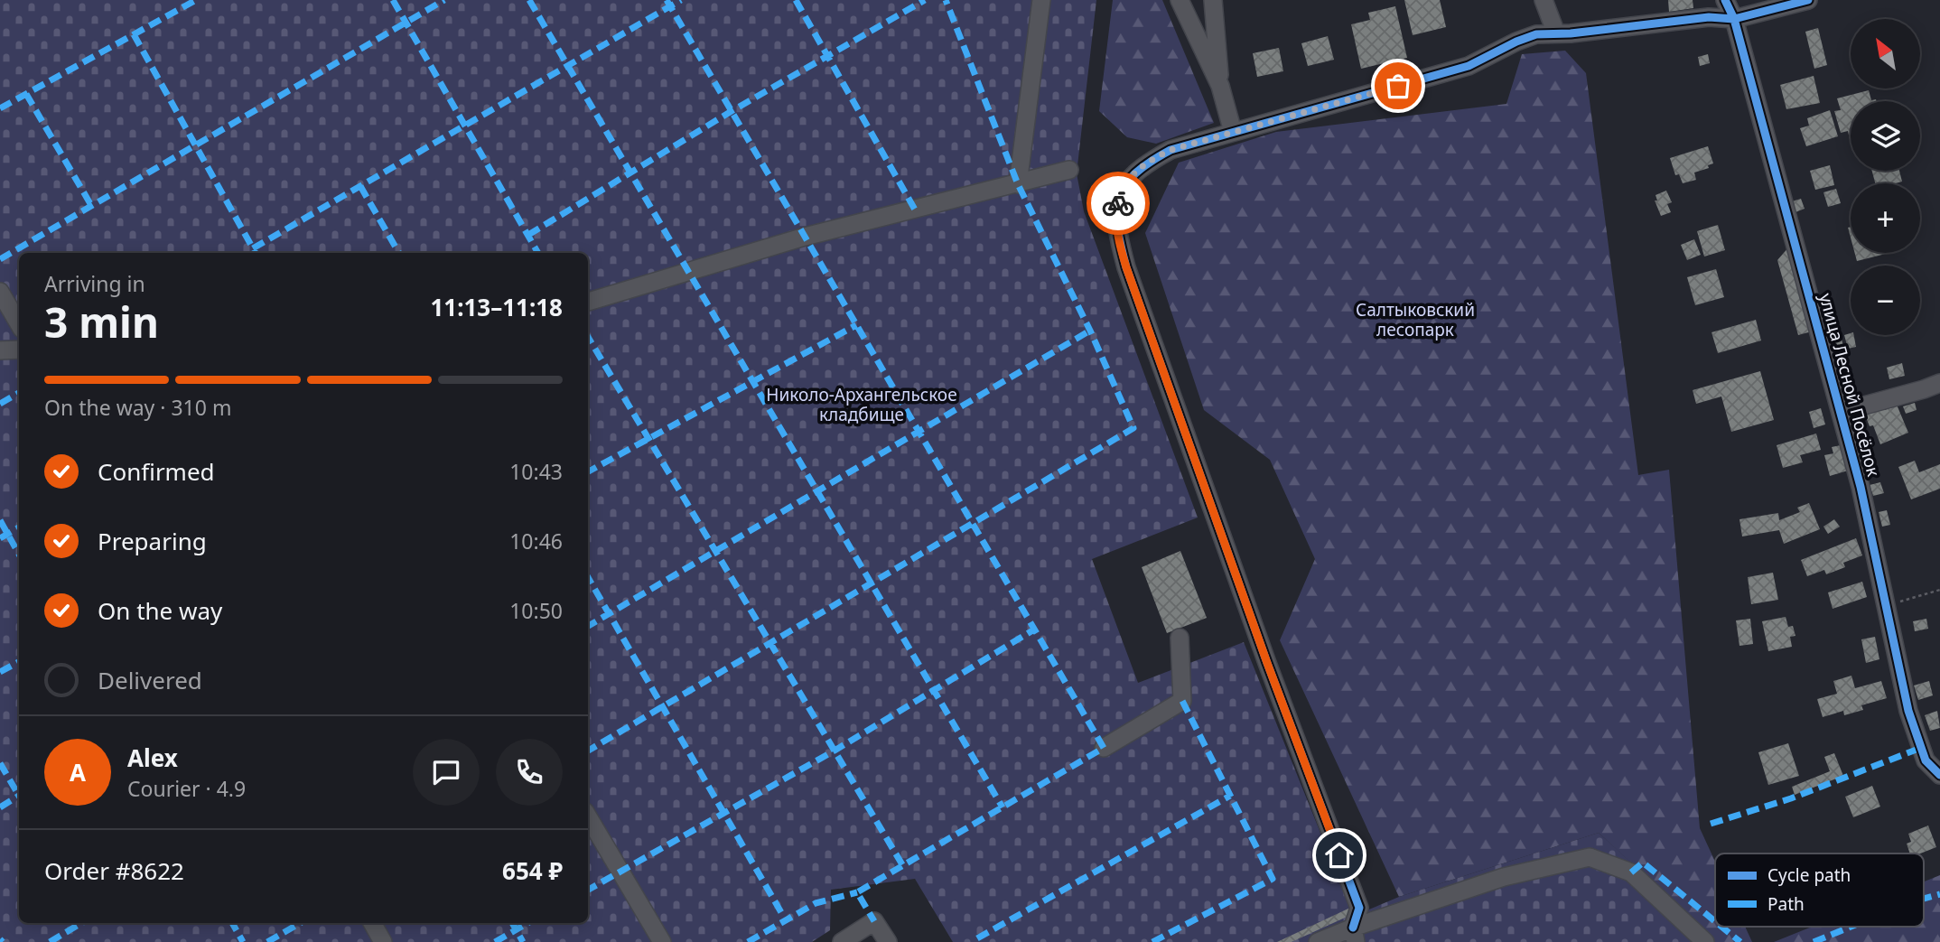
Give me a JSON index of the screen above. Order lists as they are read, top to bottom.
{
  "streets": {
    "street": ["улица Лесной Посёлок"]
  },
  "parks": ["Салтыковский лесопарк", "Николо-Архангельское кладбище"],
  "legend": ["Cycle path", "Path"],
  "north": "top left",
  "page": {
    "map_buttons": ["+", "−"],
    "heading": ["3 min", "Arriving in", "11:13–11:18"],
    "panel": [
      "Alex",
      "Courier · 4.9",
      "Order #8622",
      "654 ₽"
    ],
    "bar": "On the way · 310 m",
    "list": [
      ["Confirmed", "10:43"],
      ["Preparing", "10:46"],
      ["On the way", "10:50"],
      "Delivered"
    ],
    "round": "A"
  }
}
